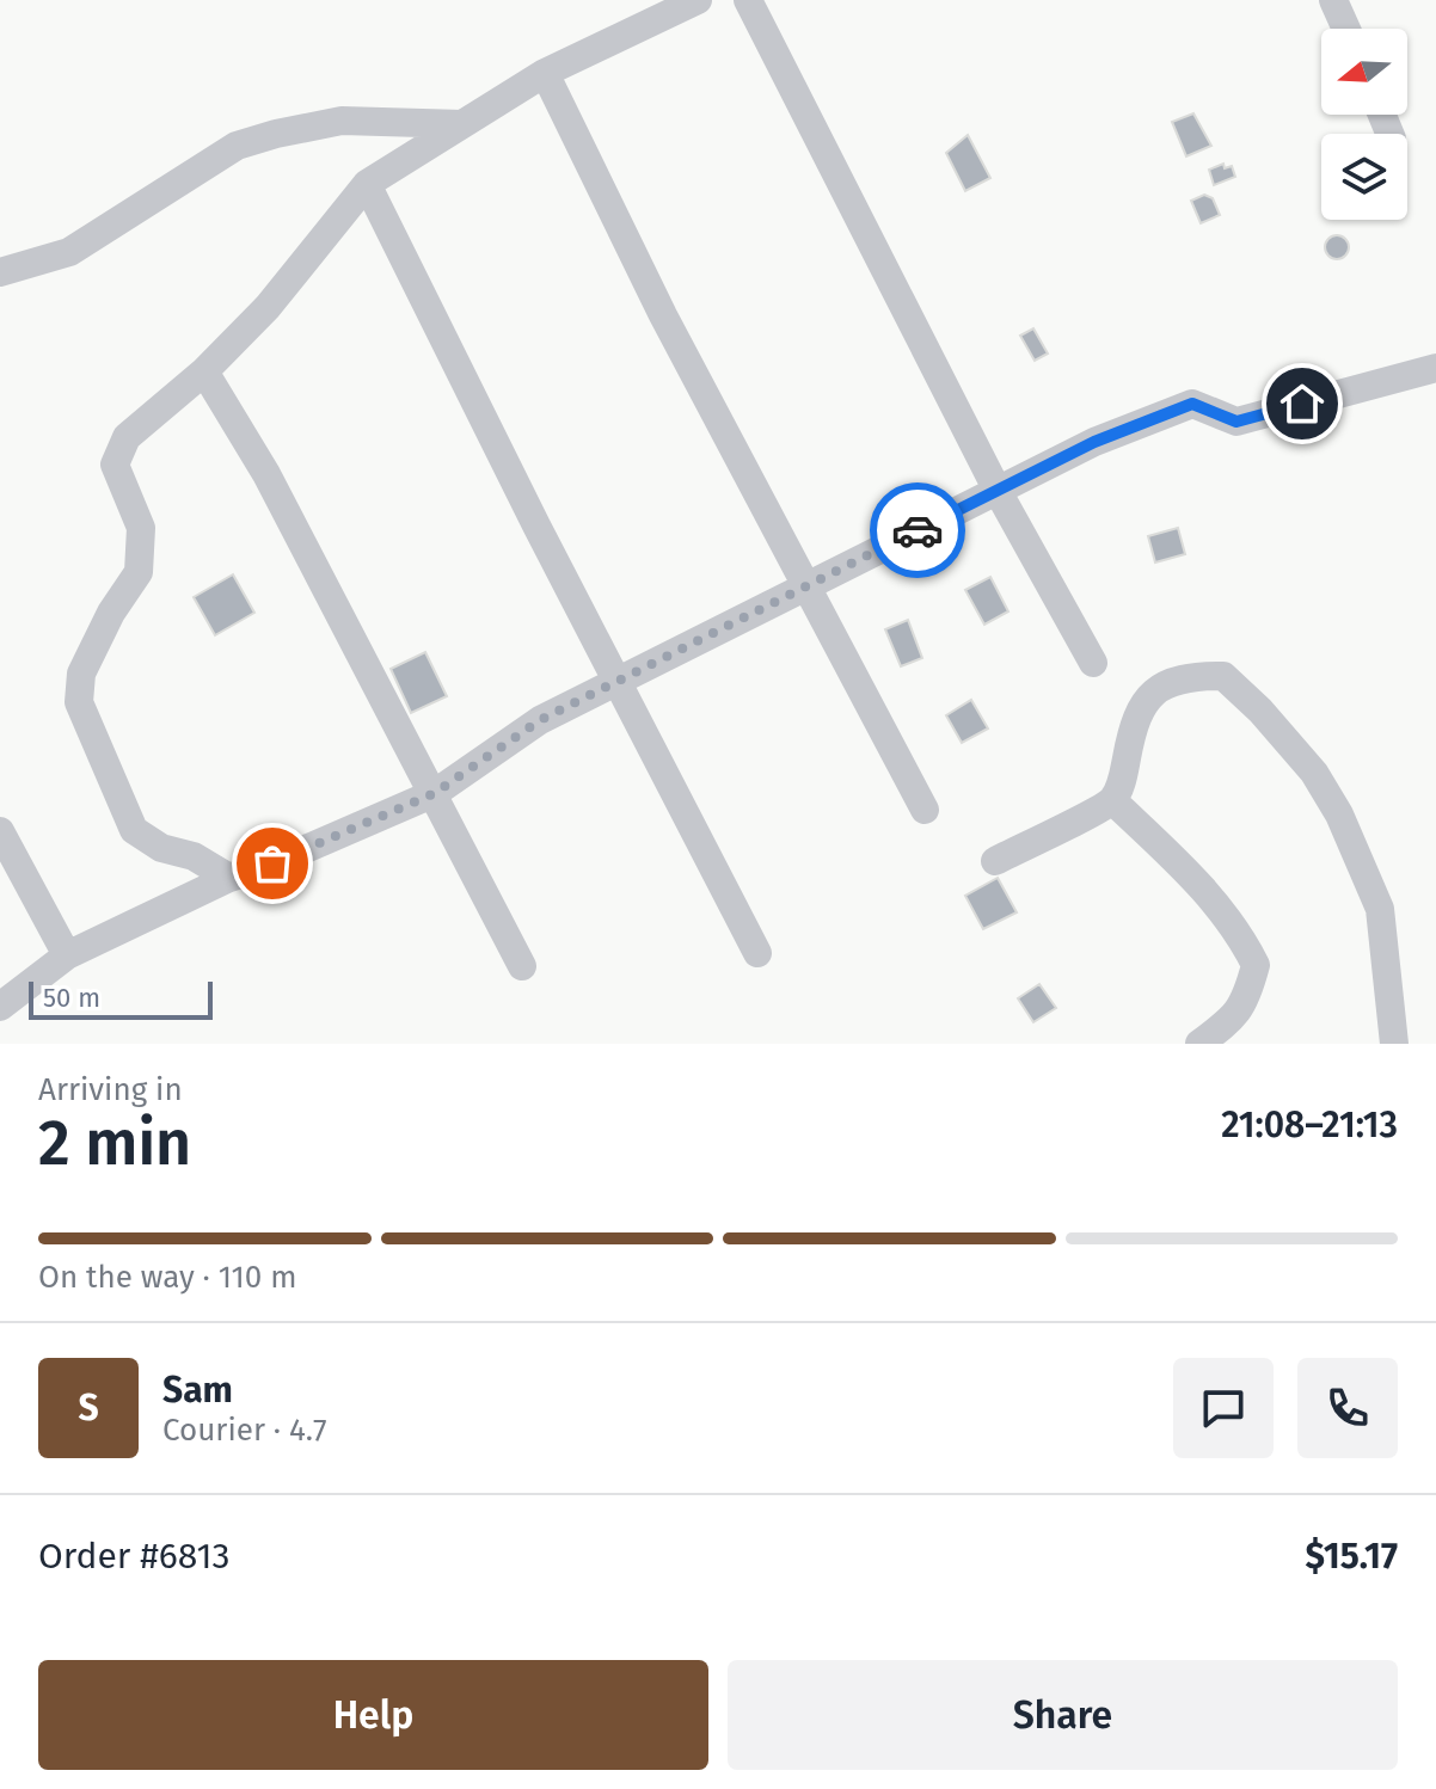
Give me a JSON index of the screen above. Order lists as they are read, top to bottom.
{
  "scale_bar": "50 m",
  "north": "left",
  "page": {
    "scale": "50 m",
    "heading": ["2 min", "Arriving in", "21:08–21:13"],
    "panel": [
      "Sam",
      "Courier · 4.7",
      "Order #6813",
      "$15.17"
    ],
    "bar": "On the way · 110 m",
    "round": "S",
    "buttons": ["Help", "Share"]
  }
}
